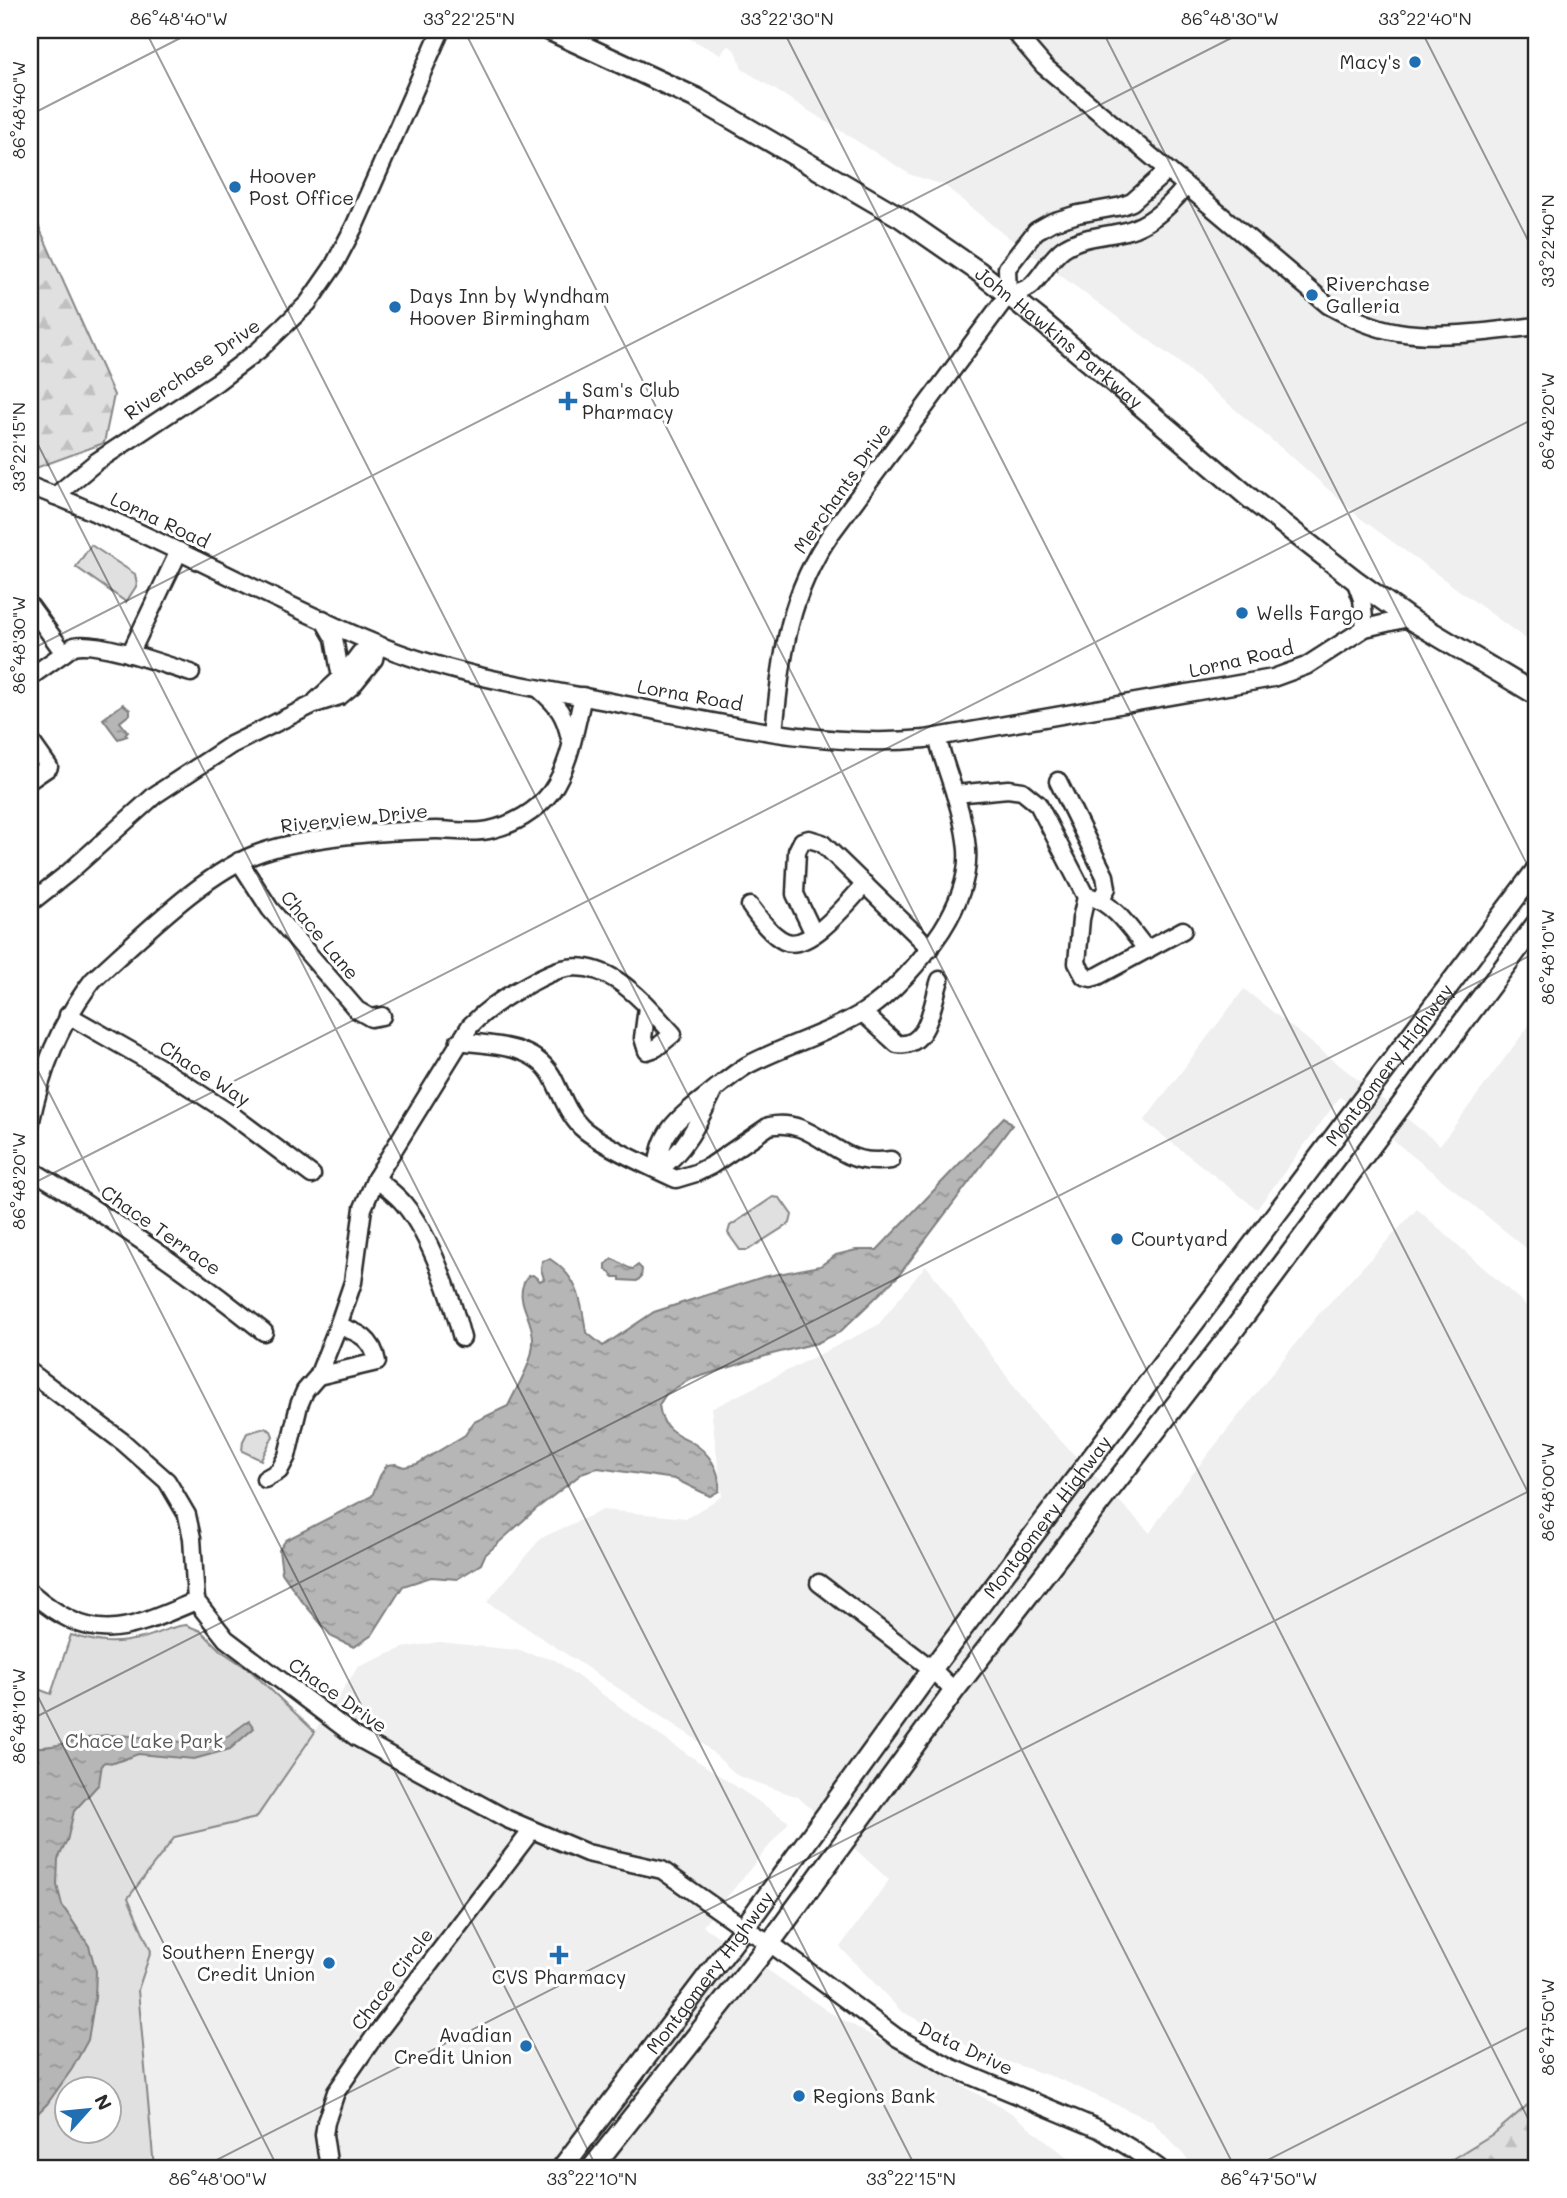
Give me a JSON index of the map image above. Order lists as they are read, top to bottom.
{
  "streets": {
    "main road": ["John Hawkins Parkway", "Montgomery Highway"],
    "street": [
      "Riverchase Drive",
      "Merchants Drive",
      "Lorna Road",
      "Riverview Drive",
      "Chace Lane",
      "Chace Way",
      "Chace Terrace",
      "Chace Drive",
      "Chace Circle",
      "Data Drive"
    ]
  },
  "crossings": [
    ["John Hawkins Parkway", "Merchants Drive"],
    ["John Hawkins Parkway", "Lorna Road"],
    ["Riverchase Drive", "Lorna Road"],
    ["Merchants Drive", "Lorna Road"],
    ["Lorna Road", "Riverview Drive"],
    ["Riverview Drive", "Chace Lane"],
    ["Riverview Drive", "Chace Way"],
    ["Montgomery Highway", "Chace Drive"],
    ["Montgomery Highway", "Data Drive"],
    ["Chace Drive", "Chace Circle"],
    ["Chace Drive", "Data Drive"]
  ],
  "parks": ["Chace Lake Park"],
  "places": {
    "other": [
      "Macy's",
      "Hoover Post Office",
      "Riverchase Galleria",
      "Days Inn by Wyndham Hoover Birmingham",
      "Wells Fargo",
      "Courtyard",
      "Southern Energy Credit Union",
      "Avadian Credit Union",
      "Regions Bank"
    ],
    "health": ["Sam's Club Pharmacy", "CVS Pharmacy"]
  },
  "north": "top right",
  "coordinates": [
    "86°48'40\"W",
    "33°22'25\"N",
    "33°22'30\"N",
    "86°48'30\"W",
    "33°22'40\"N",
    "86°48'20\"W",
    "33°22'15\"N",
    "86°48'10\"W",
    "86°48'00\"W",
    "86°47'50\"W",
    "33°22'10\"N"
  ]
}
